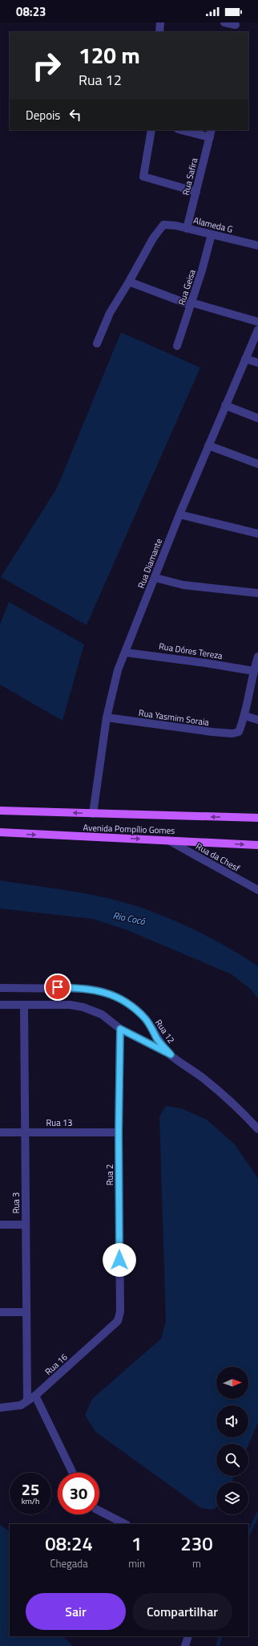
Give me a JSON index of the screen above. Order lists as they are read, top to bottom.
{
  "streets": {
    "main road": ["Avenida Pompílio Gomes"],
    "street": [
      "Rua Safira",
      "Alameda G",
      "Rua Geisa",
      "Rua Diamante",
      "Rua Dóres Tereza",
      "Rua Yasmim Soraia",
      "Rua da Chesf",
      "Rua 12",
      "Rua 13",
      "Rua 2",
      "Rua 3",
      "Rua 16"
    ]
  },
  "crossings": [
    ["Rua Safira", "Alameda G"],
    ["Alameda G", "Rua Geisa"],
    ["Rua Diamante", "Rua Dóres Tereza"],
    ["Rua Diamante", "Rua Yasmim Soraia"],
    ["Rua Diamante", "Avenida Pompílio Gomes"],
    ["Avenida Pompílio Gomes", "Rua da Chesf"],
    ["Rua 12", "Rua 2"],
    ["Rua 12", "Rua 3"],
    ["Rua 13", "Rua 2"],
    ["Rua 13", "Rua 3"],
    ["Rua 2", "Rua 16"],
    ["Rua 3", "Rua 16"]
  ],
  "water": ["Rio Cocó"],
  "north": "right",
  "page": {
    "status": "08:23",
    "turn": ["120 m", "Rua 12"],
    "then": "Depois",
    "speed": "25 km/h",
    "limit": "30",
    "eta": [
      "08:24",
      "Chegada",
      "1",
      "min",
      "230",
      "m"
    ],
    "buttons": ["Sair", "Compartilhar"]
  }
}
